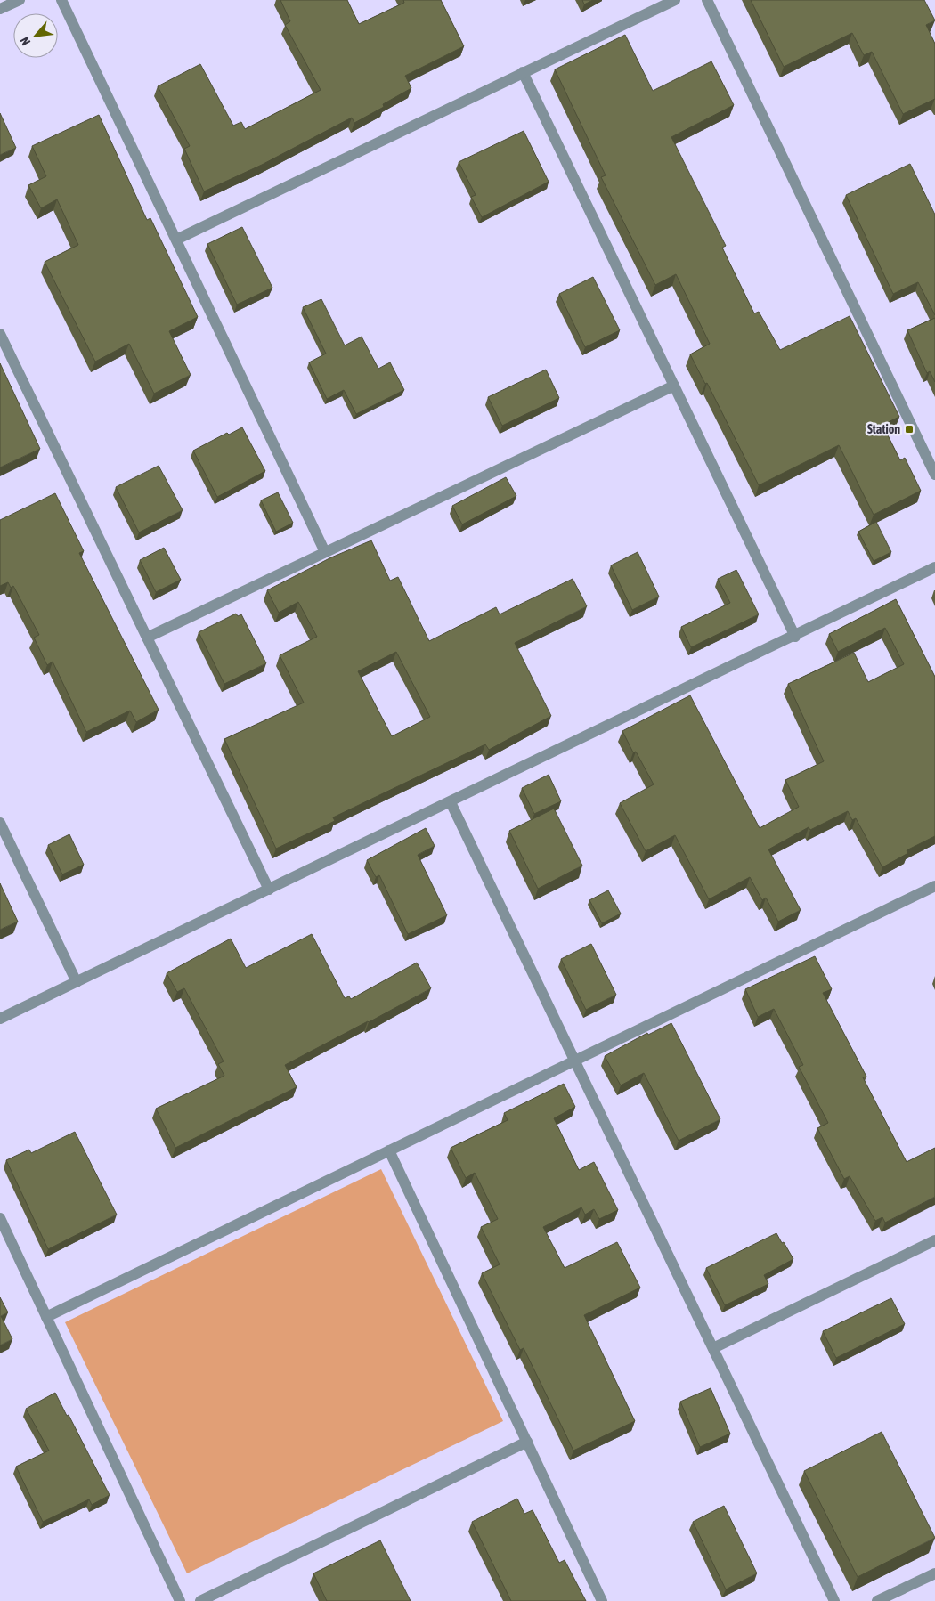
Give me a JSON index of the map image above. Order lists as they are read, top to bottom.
{
  "places": {
    "transit": ["Station"]
  },
  "north": "bottom left"
}
